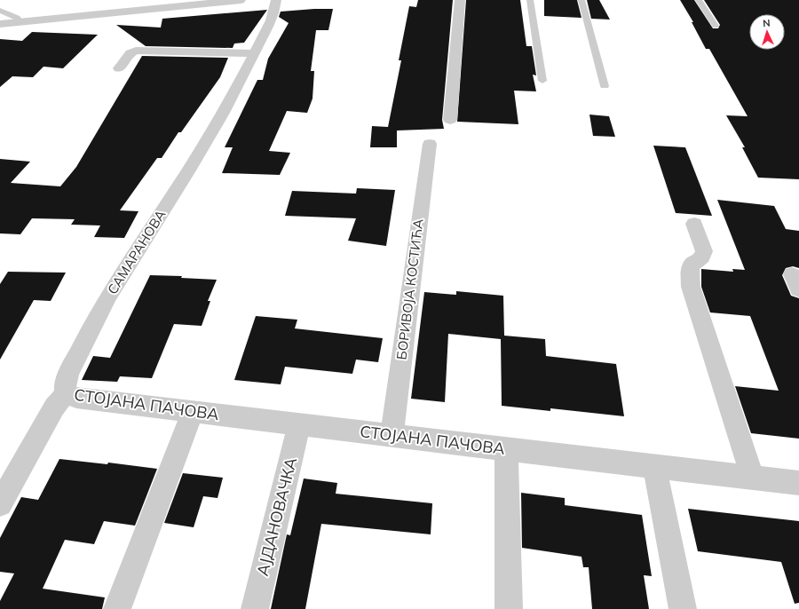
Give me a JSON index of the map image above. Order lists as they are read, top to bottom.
{
  "streets": {
    "street": [
      "САМАРАНОВА",
      "БОРИВОЈА КОСТИЋА",
      "СТОЈАНА ПАЧОВА",
      "АЈДАНОВАЧКА"
    ]
  },
  "crossings": [
    ["САМАРАНОВА", "СТОЈАНА ПАЧОВА"],
    ["БОРИВОЈА КОСТИЋА", "СТОЈАНА ПАЧОВА"],
    ["СТОЈАНА ПАЧОВА", "АЈДАНОВАЧКА"]
  ],
  "north": "top"
}
